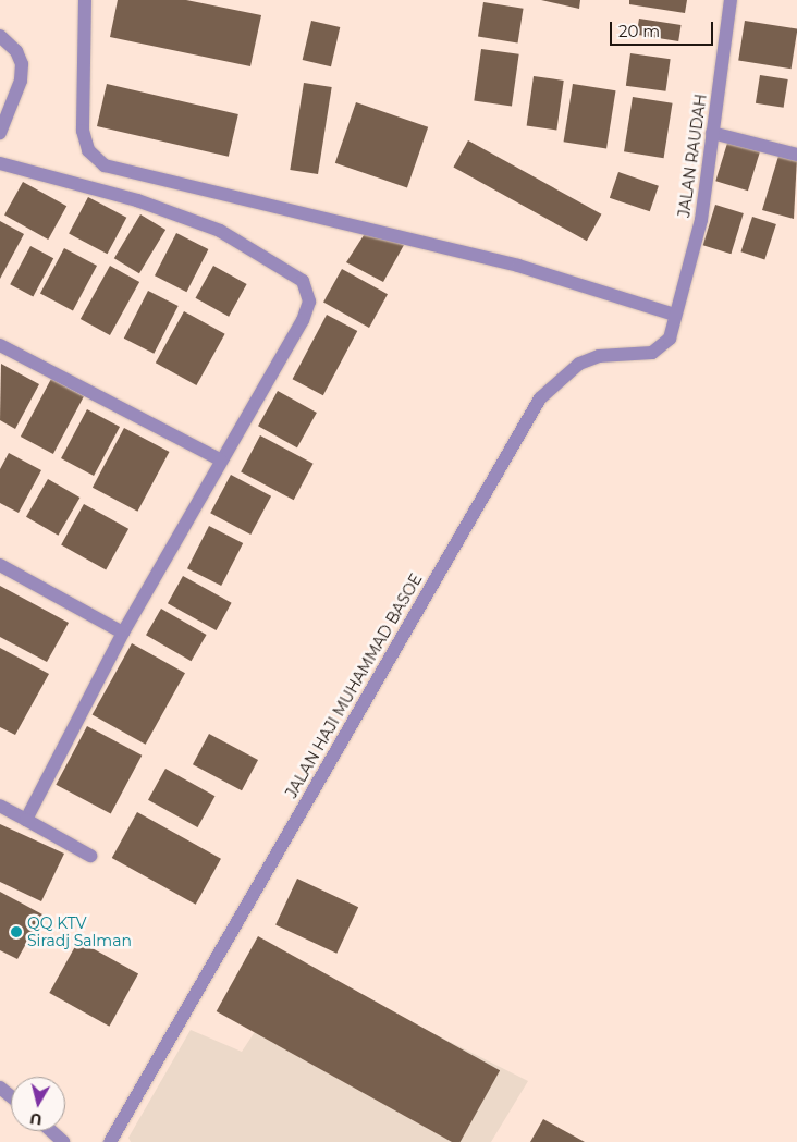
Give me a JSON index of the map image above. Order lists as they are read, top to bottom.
{
  "streets": {
    "street": ["JALAN RAUDAH", "JALAN HAJI MUHAMMAD BASOE"]
  },
  "crossings": [
    ["JALAN RAUDAH", "JALAN HAJI MUHAMMAD BASOE"]
  ],
  "places": ["QQ KTV Siradj Salman"],
  "scale_bar": "20 m",
  "north": "bottom"
}
